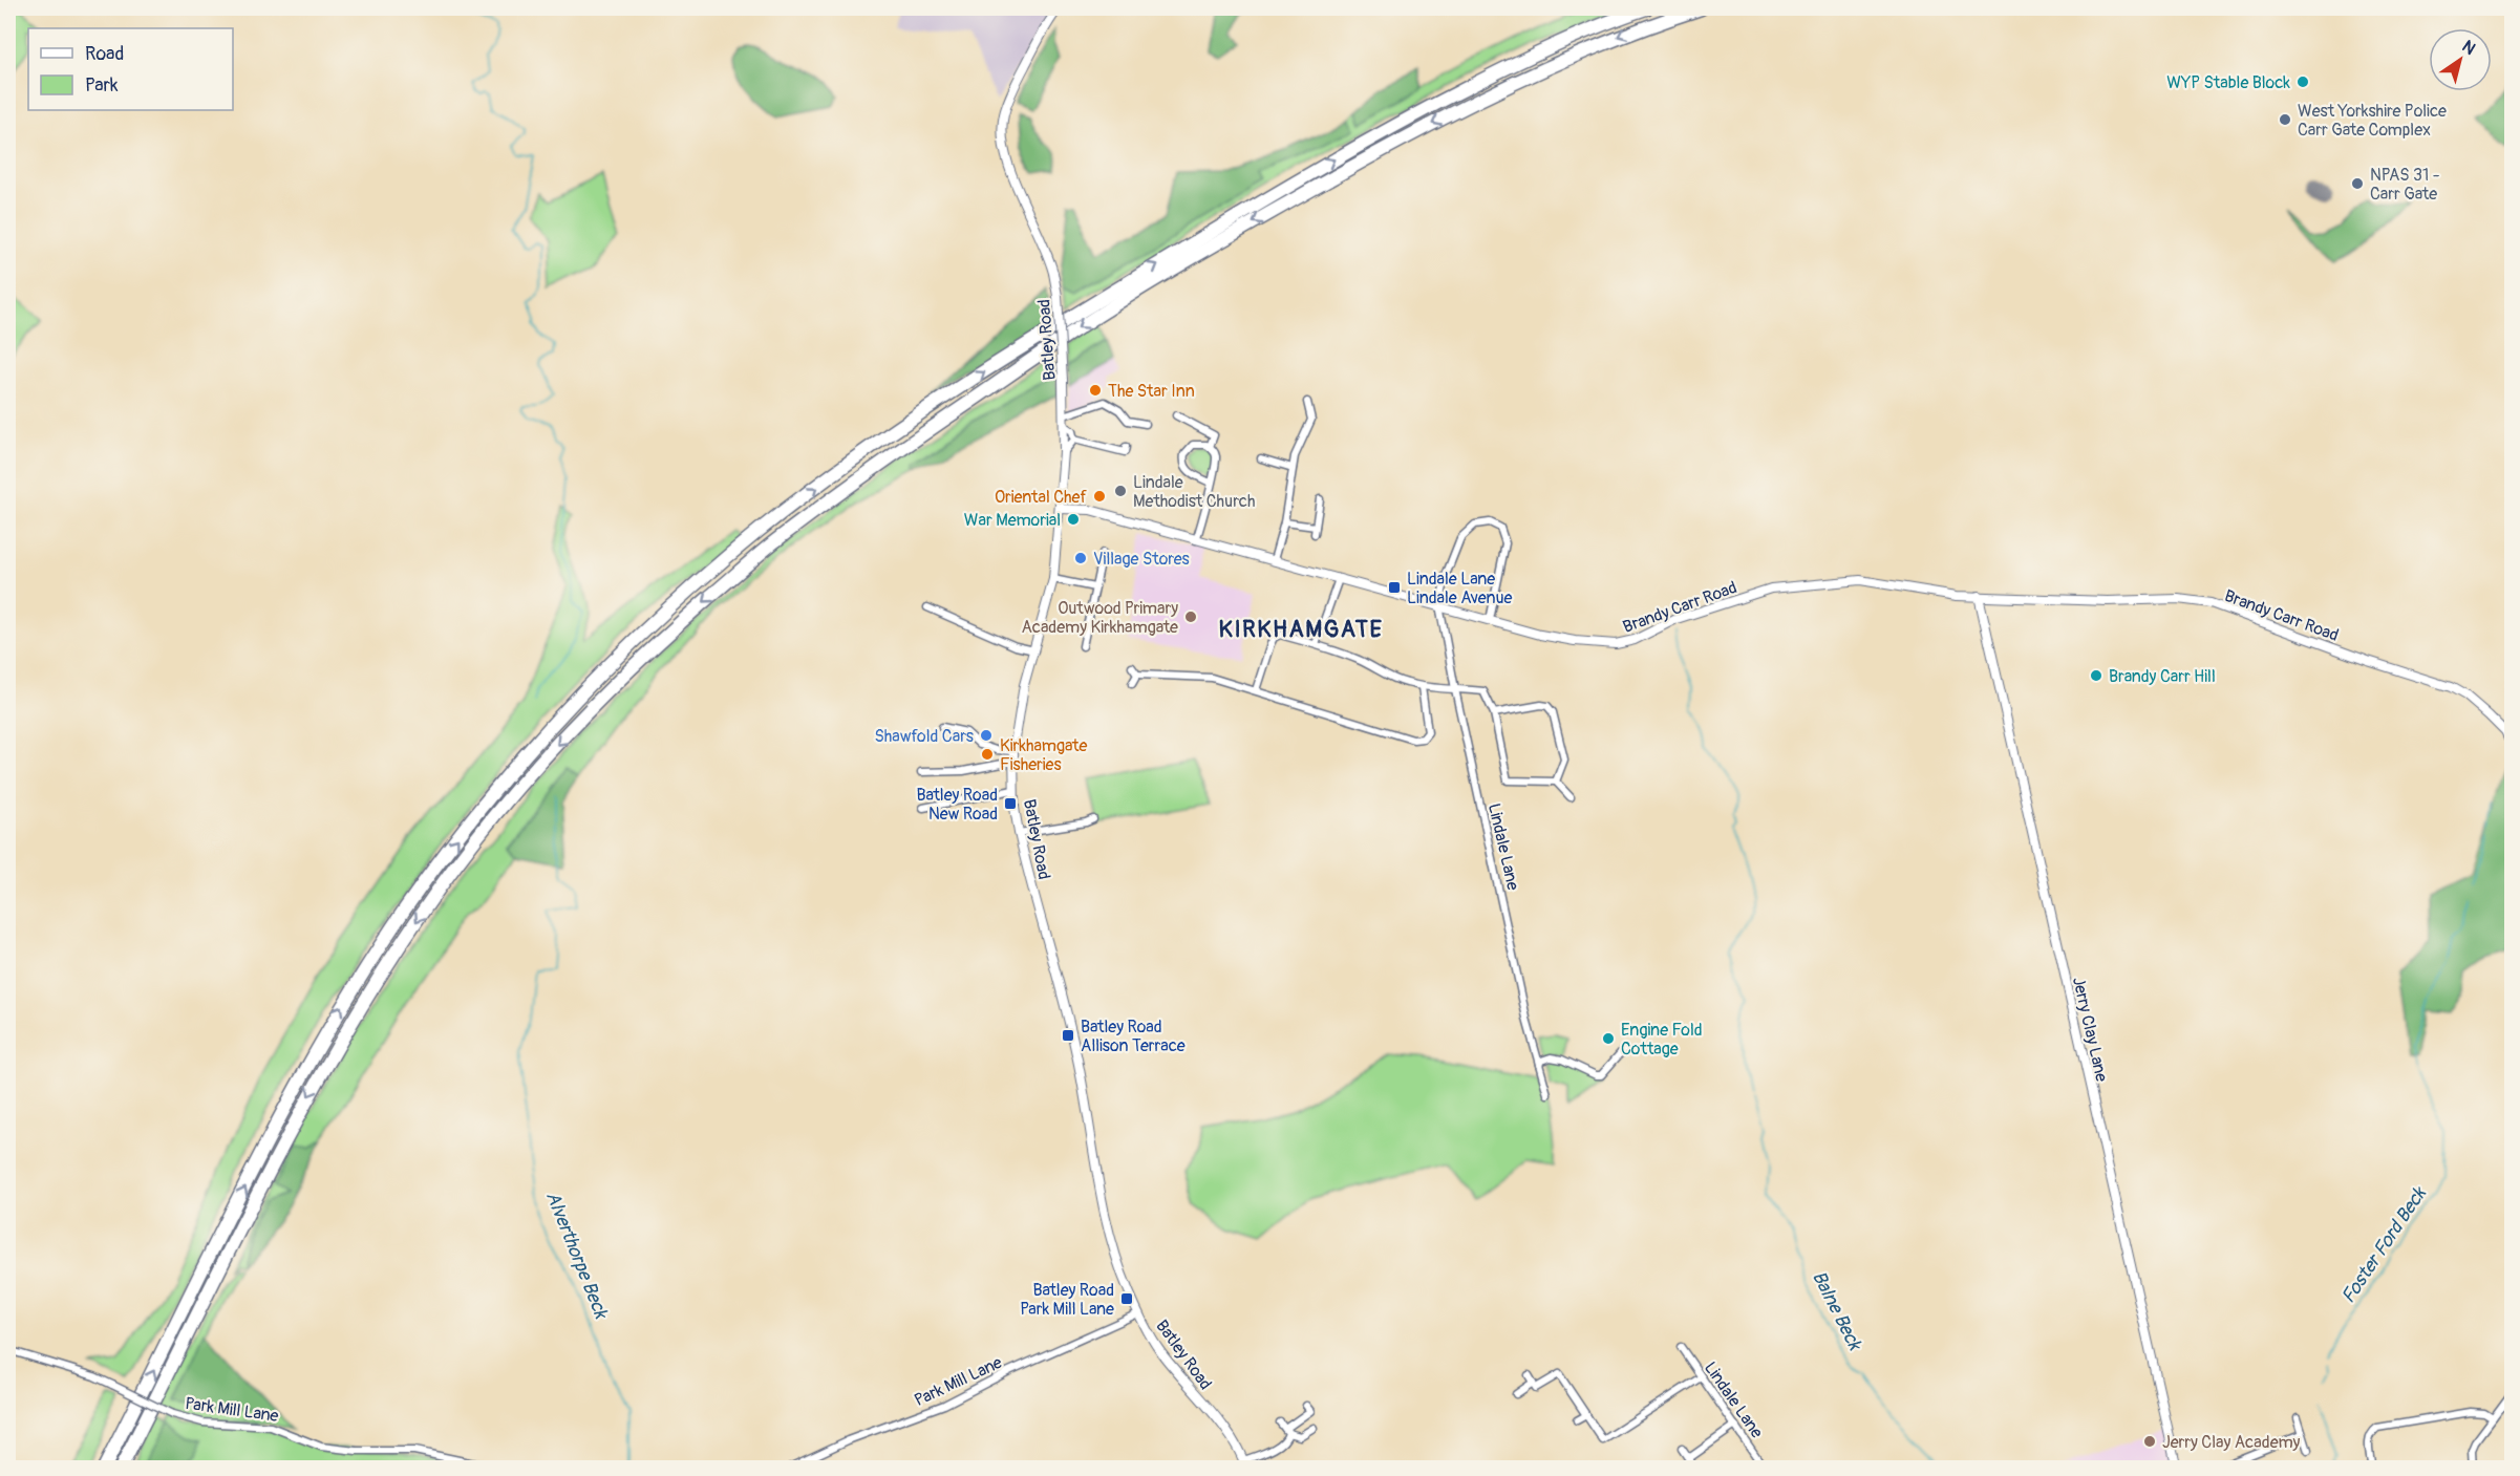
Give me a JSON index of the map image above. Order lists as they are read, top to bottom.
{
  "streets": {
    "street": [
      "Batley Road",
      "Brandy Carr Road",
      "Lindale Lane",
      "Jerry Clay Lane",
      "Park Mill Lane"
    ]
  },
  "crossings": [
    ["Batley Road", "Brandy Carr Road"],
    ["Batley Road", "Park Mill Lane"],
    ["Brandy Carr Road", "Lindale Lane"],
    ["Brandy Carr Road", "Jerry Clay Lane"]
  ],
  "districts": ["KIRKHAMGATE"],
  "water": ["Foster Ford Beck", "Alverthorpe Beck", "Balne Beck"],
  "places": {
    "other": [
      "WYP Stable Block",
      "West Yorkshire Police Carr Gate Complex",
      "NPAS 31 - Carr Gate",
      "The Star Inn",
      "Lindale Methodist Church",
      "Oriental Chef",
      "War Memorial",
      "Village Stores",
      "Outwood Primary Academy Kirkhamgate",
      "Brandy Carr Hill",
      "Shawfold Cars",
      "Kirkhamgate Fisheries",
      "Engine Fold Cottage",
      "Jerry Clay Academy"
    ],
    "transit": [
      "Lindale Lane Lindale Avenue",
      "Batley Road New Road",
      "Batley Road Allison Terrace",
      "Batley Road Park Mill Lane"
    ]
  },
  "legend": ["Road", "Park"],
  "north": "top right"
}
